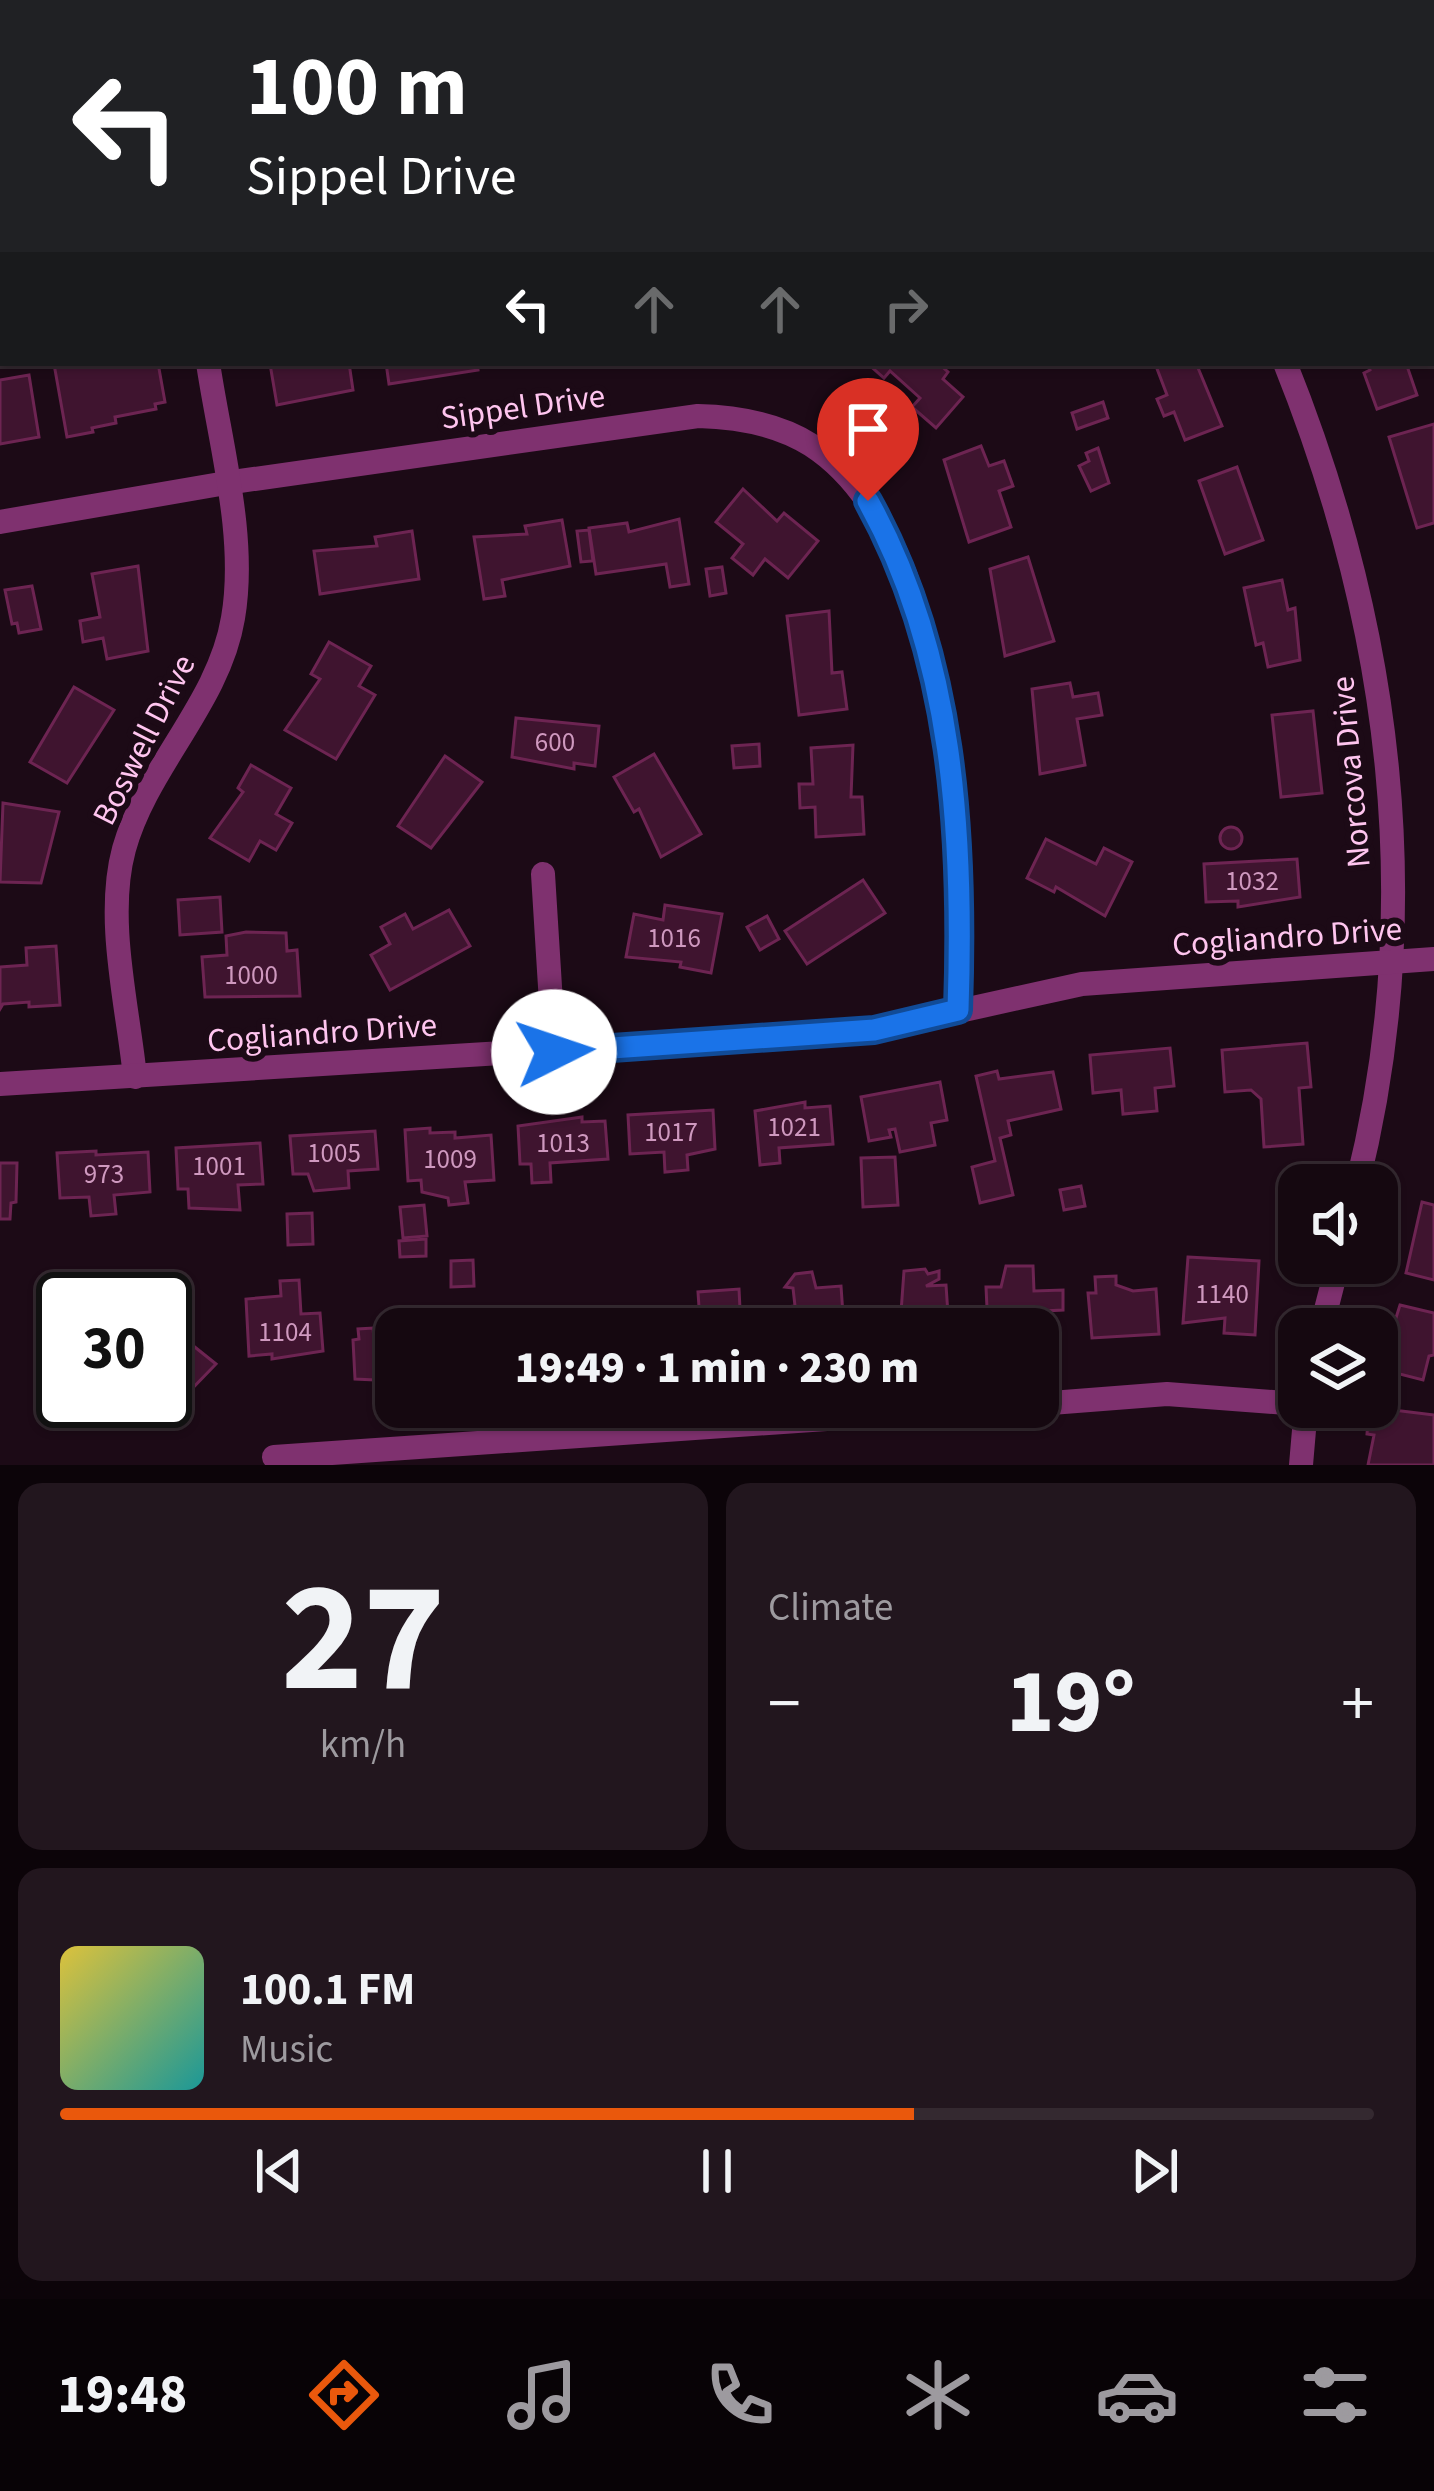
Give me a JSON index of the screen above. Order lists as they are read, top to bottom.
{
  "streets": {
    "street": [
      "Sippel Drive",
      "Boswell Drive",
      "Norcova Drive",
      "Cogliandro Drive"
    ]
  },
  "crossings": [
    ["Sippel Drive", "Boswell Drive"],
    ["Sippel Drive", "Cogliandro Drive"],
    ["Boswell Drive", "Cogliandro Drive"],
    ["Norcova Drive", "Cogliandro Drive"]
  ],
  "house_numbers": [
    "600",
    "1032",
    "1016",
    "1000",
    "1021",
    "1017",
    "1013",
    "1005",
    "1009",
    "1001",
    "973",
    "1140",
    "1104"
  ],
  "page": {
    "turn": ["100 m", "Sippel Drive"],
    "limit": "30",
    "trip": "19:49 · 1 min · 230 m",
    "tile": [
      ["27", "km/h"],
      "Climate"
    ],
    "heat": ["−", "19°", "+"],
    "song": ["100.1 FM", "Music"],
    "tabs": "19:48"
  }
}
